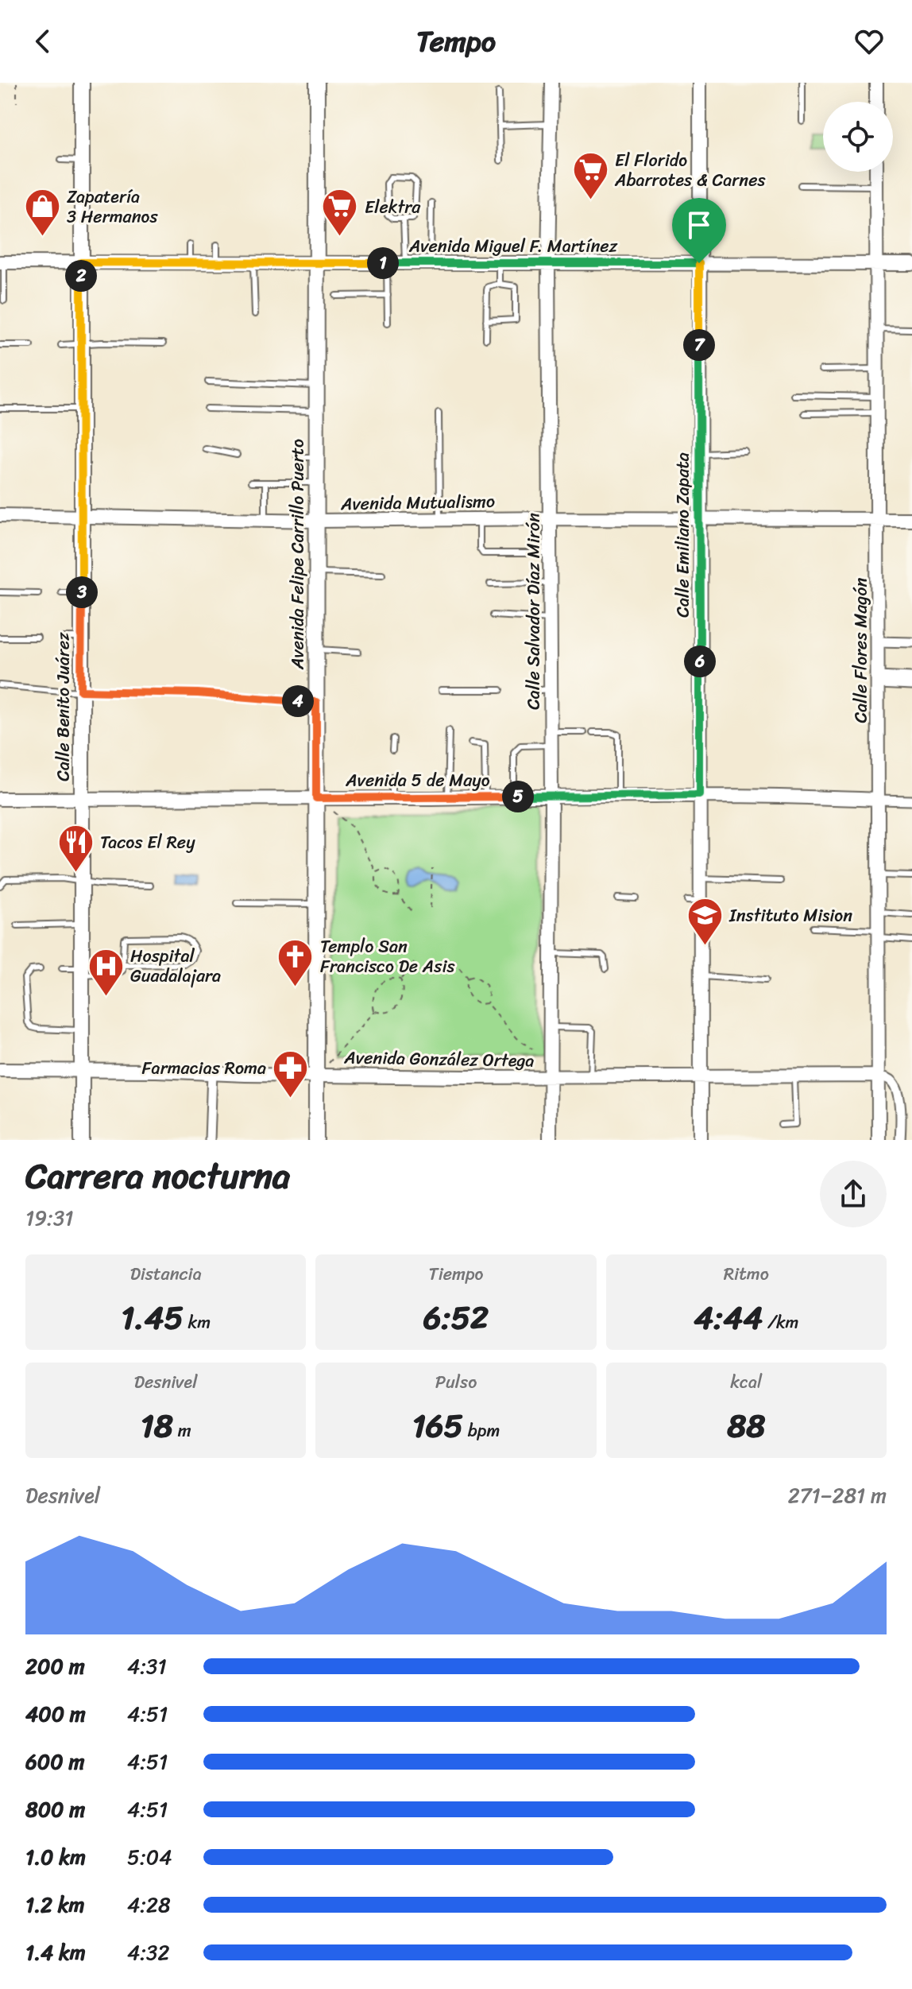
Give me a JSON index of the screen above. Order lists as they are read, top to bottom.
{
  "streets": {
    "main road": ["Avenida Felipe Carrillo Puerto", "Calle Benito Juárez"],
    "street": [
      "Avenida Miguel F. Martínez",
      "Avenida Mutualismo",
      "Calle Emiliano Zapata",
      "Calle Salvador Díaz Mirón",
      "Calle Flores Magón",
      "Avenida 5 de Mayo",
      "Avenida González Ortega"
    ]
  },
  "crossings": [
    ["Avenida Miguel F. Martínez", "Calle Emiliano Zapata"],
    ["Avenida Miguel F. Martínez", "Avenida Felipe Carrillo Puerto"],
    ["Avenida Miguel F. Martínez", "Calle Salvador Díaz Mirón"],
    ["Avenida Miguel F. Martínez", "Calle Flores Magón"],
    ["Avenida Miguel F. Martínez", "Calle Benito Juárez"],
    ["Avenida Mutualismo", "Calle Emiliano Zapata"],
    ["Avenida Mutualismo", "Avenida Felipe Carrillo Puerto"],
    ["Avenida Mutualismo", "Calle Salvador Díaz Mirón"],
    ["Avenida Mutualismo", "Calle Flores Magón"],
    ["Avenida Mutualismo", "Calle Benito Juárez"],
    ["Calle Emiliano Zapata", "Avenida 5 de Mayo"],
    ["Calle Emiliano Zapata", "Avenida González Ortega"],
    ["Avenida Felipe Carrillo Puerto", "Avenida 5 de Mayo"],
    ["Avenida Felipe Carrillo Puerto", "Avenida González Ortega"],
    ["Calle Salvador Díaz Mirón", "Avenida 5 de Mayo"],
    ["Calle Salvador Díaz Mirón", "Avenida González Ortega"],
    ["Calle Flores Magón", "Avenida 5 de Mayo"],
    ["Calle Flores Magón", "Avenida González Ortega"],
    ["Calle Benito Juárez", "Avenida 5 de Mayo"],
    ["Calle Benito Juárez", "Avenida González Ortega"]
  ],
  "places": {
    "supermarket": ["El Florido Abarrotes & Carnes", "Elektra"],
    "shop": ["Zapatería 3 Hermanos"],
    "restaurant": ["Tacos El Rey"],
    "school or university": ["Instituto Mision"],
    "church": ["Templo San Francisco De Asis"],
    "hospital": ["Hospital Guadalajara"],
    "pharmacy": ["Farmacias Roma"]
  },
  "page": {
    "header": "Tempo",
    "pins": [
      "1",
      "2",
      "7",
      "3",
      "6",
      "4",
      "5"
    ],
    "heading": ["Carrera nocturna", "19:31"],
    "stats": [
      ["Distancia", "1.45 km"],
      ["Tiempo", "6:52"],
      ["Ritmo", "4:44 /km"],
      ["Desnivel", "18 m"],
      ["Pulso", "165 bpm"],
      ["kcal", "88"]
    ],
    "chart": ["Desnivel", "271–281 m"],
    "list": [
      {
        "name": "200 m",
        "note": "4:31"
      },
      {
        "name": "400 m",
        "note": "4:51"
      },
      {
        "name": "600 m",
        "note": "4:51"
      },
      {
        "name": "800 m",
        "note": "4:51"
      },
      {
        "name": "1.0 km",
        "note": "5:04"
      },
      {
        "name": "1.2 km",
        "note": "4:28"
      },
      {
        "name": "1.4 km",
        "note": "4:32"
      }
    ]
  }
}
